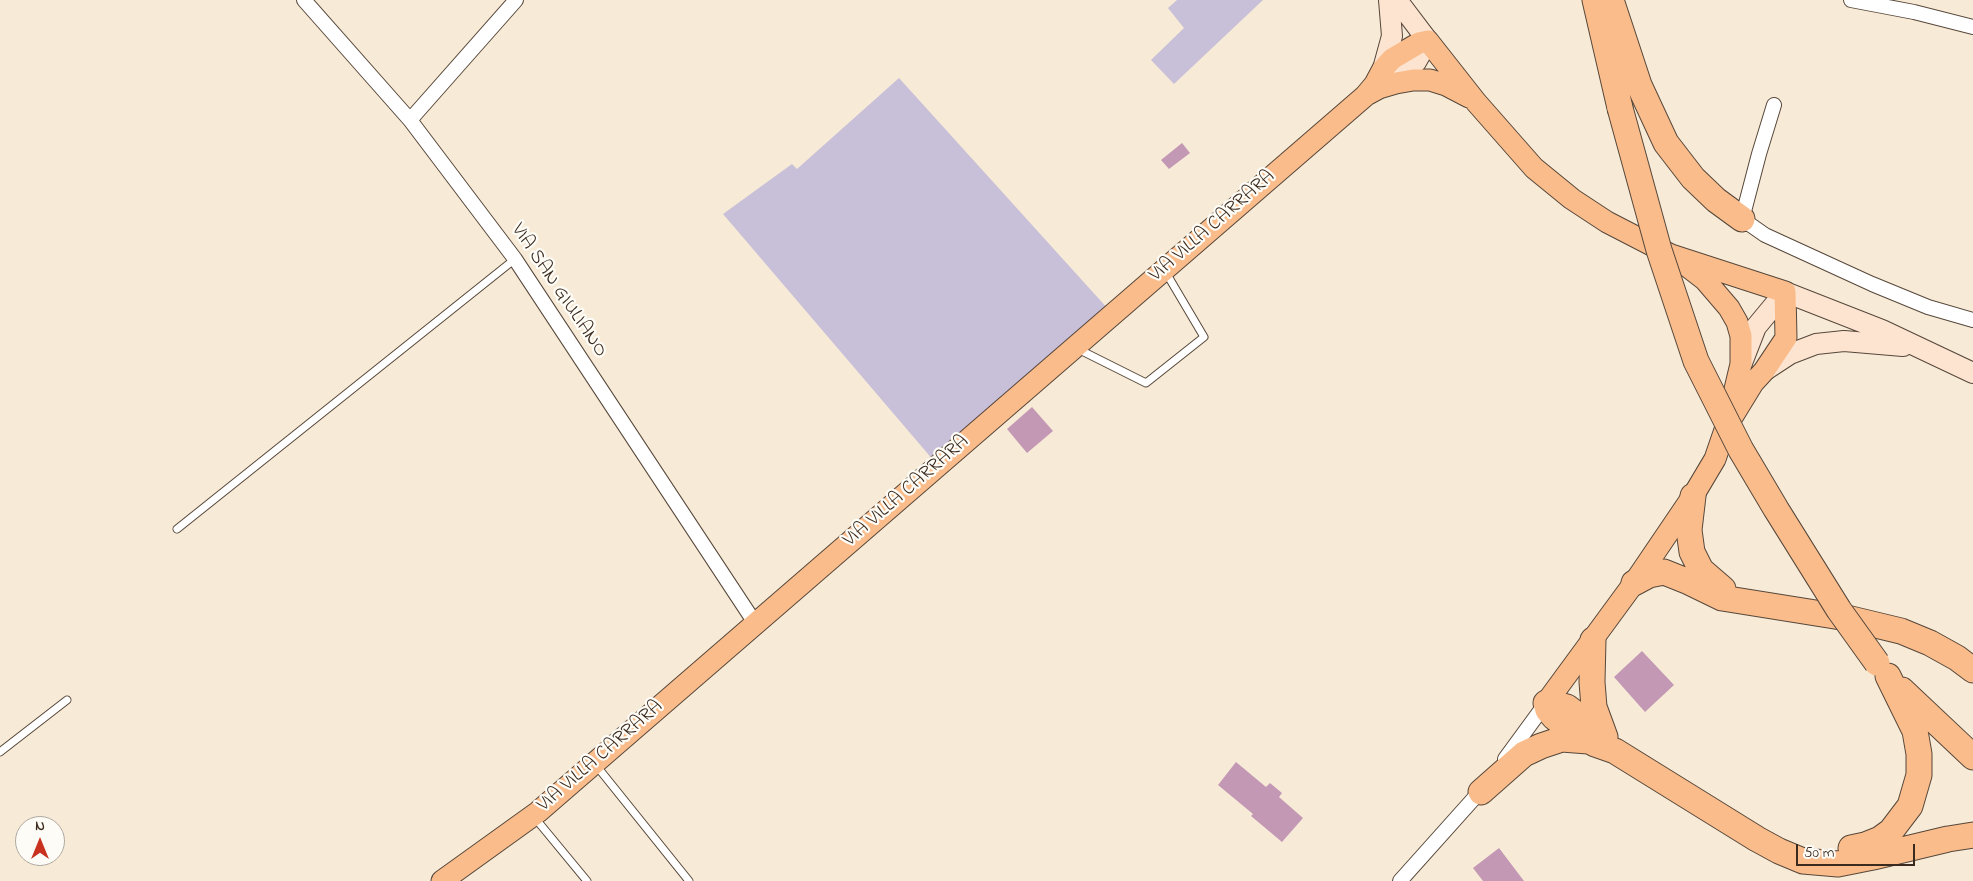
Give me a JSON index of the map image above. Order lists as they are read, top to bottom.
{
  "streets": {
    "main road": ["VIA VILLA CARRARA"],
    "street": ["VIA SAN GIULIANO"]
  },
  "crossings": [
    ["VIA VILLA CARRARA", "VIA SAN GIULIANO"]
  ],
  "scale_bar": "50 m",
  "north": "top"
}
